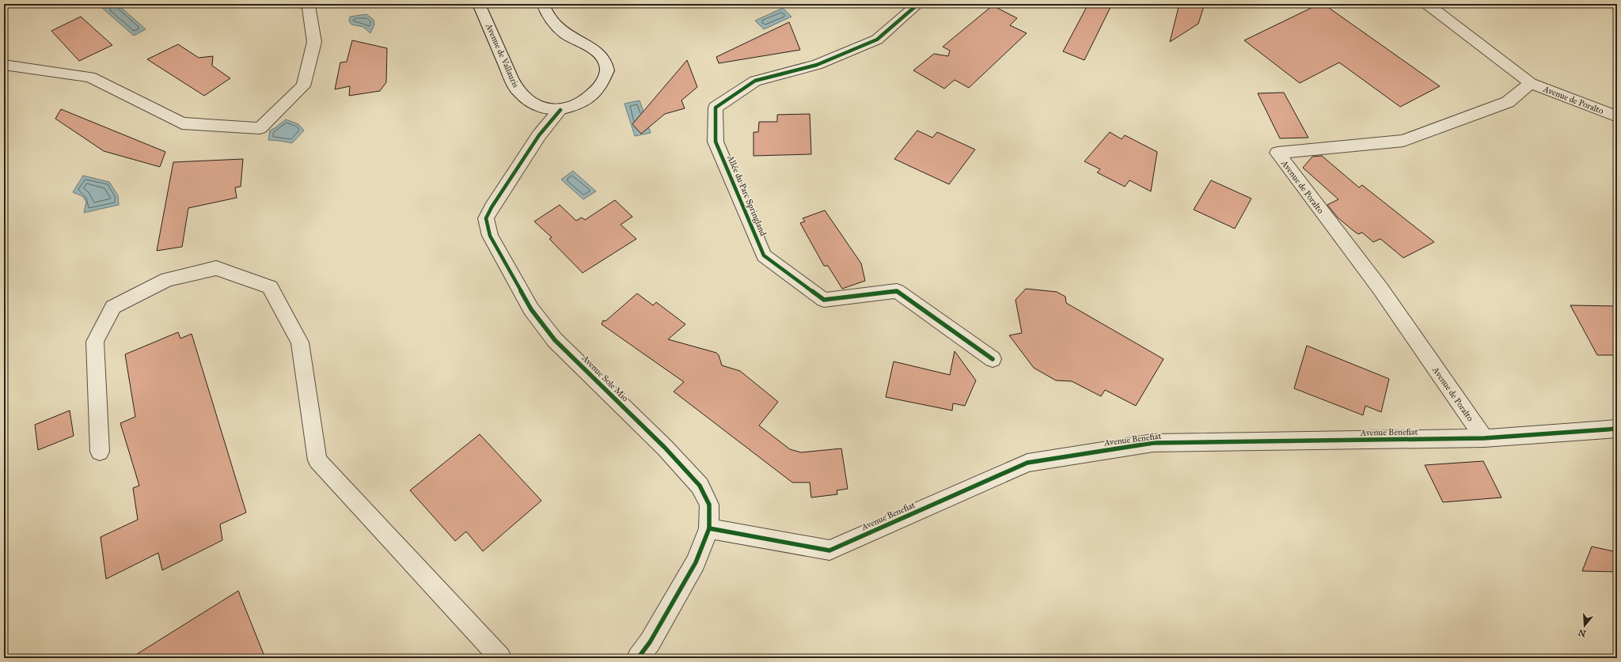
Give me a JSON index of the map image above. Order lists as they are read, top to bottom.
{
  "streets": {
    "street": [
      "Avenue de Vallauris",
      "Avenue de Poralto",
      "Allée du Parc Springland",
      "Avenue Sole Mio",
      "Avenue Benefiat"
    ]
  },
  "crossings": [
    ["Avenue de Vallauris", "Avenue Sole Mio"],
    ["Avenue de Poralto", "Avenue Benefiat"],
    ["Avenue Sole Mio", "Avenue Benefiat"]
  ],
  "north": "bottom"
}
